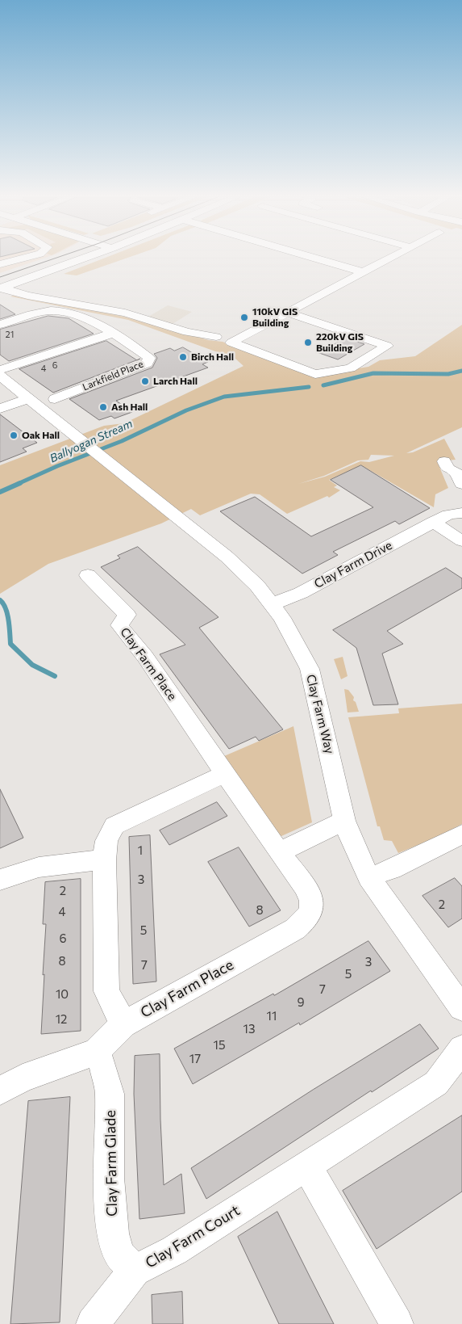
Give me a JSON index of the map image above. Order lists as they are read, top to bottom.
{
  "streets": {
    "street": [
      "Larkfield Place",
      "Clay Farm Drive",
      "Clay Farm Place",
      "Clay Farm Way",
      "Clay Farm Glade",
      "Clay Farm Court"
    ]
  },
  "crossings": [
    ["Clay Farm Drive", "Clay Farm Way"],
    ["Clay Farm Place", "Clay Farm Glade"],
    ["Clay Farm Glade", "Clay Farm Court"]
  ],
  "water": ["Ballyogan Stream"],
  "places": [
    "110kV GIS Building",
    "220kV GIS Building",
    "Birch Hall",
    "Larch Hall",
    "Ash Hall",
    "Oak Hall"
  ],
  "house_numbers": [
    "21",
    "6",
    "4",
    "1",
    "3",
    "2",
    "2",
    "8",
    "4",
    "5",
    "6",
    "8",
    "3",
    "7",
    "5",
    "7",
    "10",
    "9",
    "11",
    "12",
    "13",
    "15",
    "17"
  ]
}
